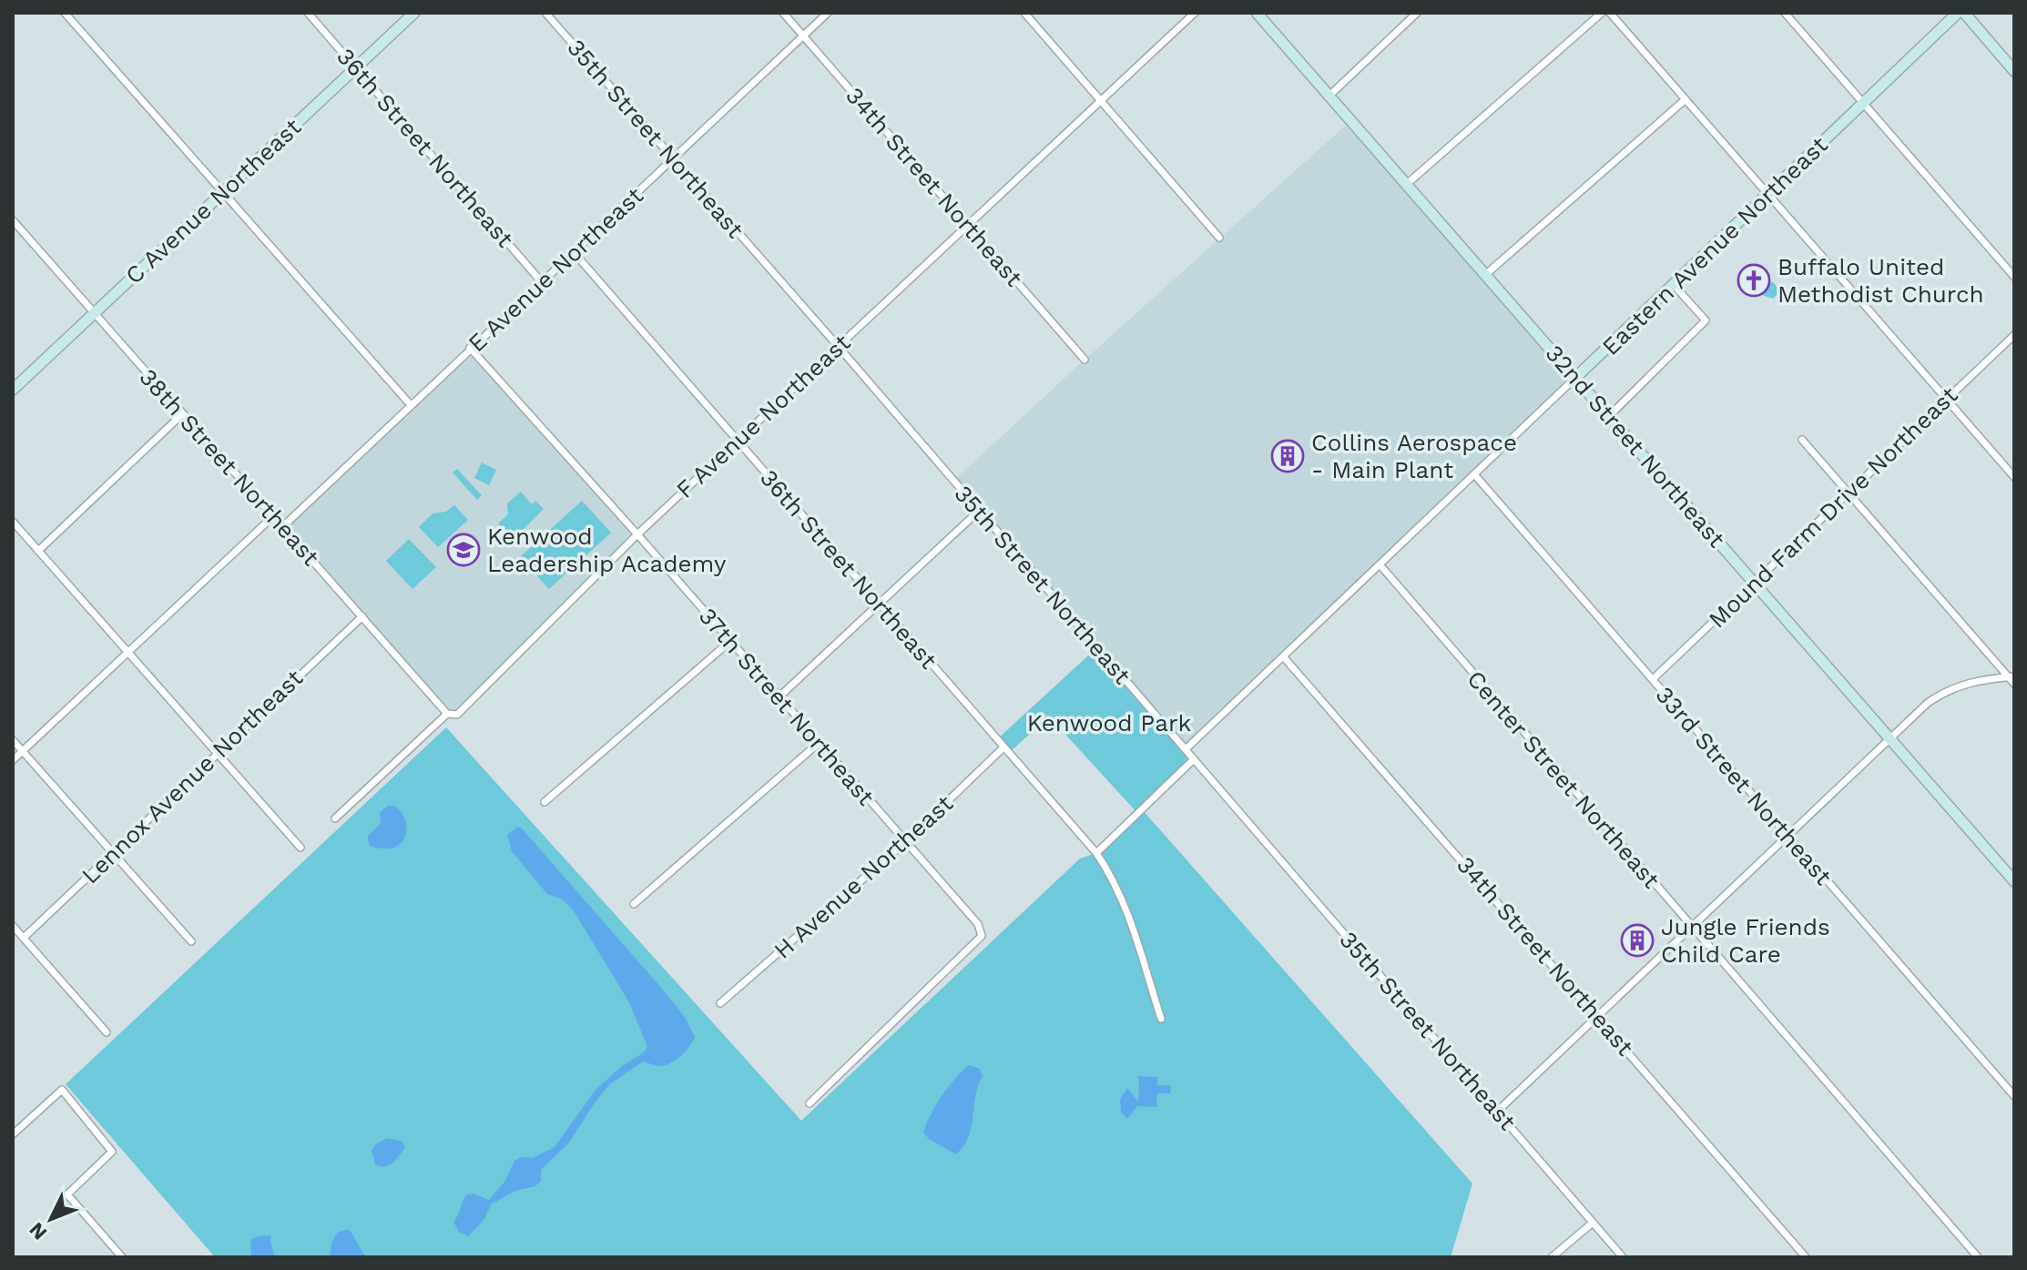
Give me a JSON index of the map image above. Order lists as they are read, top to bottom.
{
  "streets": {
    "main road": ["C Avenue Northeast", "Eastern Avenue Northeast", "32nd Street Northeast"],
    "street": [
      "35th Street Northeast",
      "36th Street Northeast",
      "34th Street Northeast",
      "E Avenue Northeast",
      "F Avenue Northeast",
      "38th Street Northeast",
      "Mound Farm Drive Northeast",
      "37th Street Northeast",
      "Lennox Avenue Northeast",
      "Center Street Northeast",
      "33rd Street Northeast",
      "H Avenue Northeast"
    ]
  },
  "crossings": [
    ["35th Street Northeast", "Eastern Avenue Northeast"],
    ["35th Street Northeast", "E Avenue Northeast"],
    ["35th Street Northeast", "F Avenue Northeast"],
    ["36th Street Northeast", "C Avenue Northeast"],
    ["36th Street Northeast", "E Avenue Northeast"],
    ["36th Street Northeast", "F Avenue Northeast"],
    ["36th Street Northeast", "H Avenue Northeast"],
    ["34th Street Northeast", "Eastern Avenue Northeast"],
    ["34th Street Northeast", "E Avenue Northeast"],
    ["34th Street Northeast", "F Avenue Northeast"],
    ["C Avenue Northeast", "38th Street Northeast"],
    ["Eastern Avenue Northeast", "32nd Street Northeast"],
    ["Eastern Avenue Northeast", "Center Street Northeast"],
    ["Eastern Avenue Northeast", "33rd Street Northeast"],
    ["E Avenue Northeast", "38th Street Northeast"],
    ["E Avenue Northeast", "37th Street Northeast"],
    ["F Avenue Northeast", "38th Street Northeast"],
    ["F Avenue Northeast", "37th Street Northeast"],
    ["32nd Street Northeast", "Mound Farm Drive Northeast"],
    ["38th Street Northeast", "Lennox Avenue Northeast"],
    ["Mound Farm Drive Northeast", "33rd Street Northeast"],
    ["37th Street Northeast", "H Avenue Northeast"]
  ],
  "parks": ["Kenwood Park"],
  "places": {
    "church": ["Buffalo United Methodist Church"],
    "building": ["Collins Aerospace - Main Plant", "Jungle Friends Child Care"],
    "school or university": ["Kenwood Leadership Academy"]
  },
  "north": "bottom left"
}
